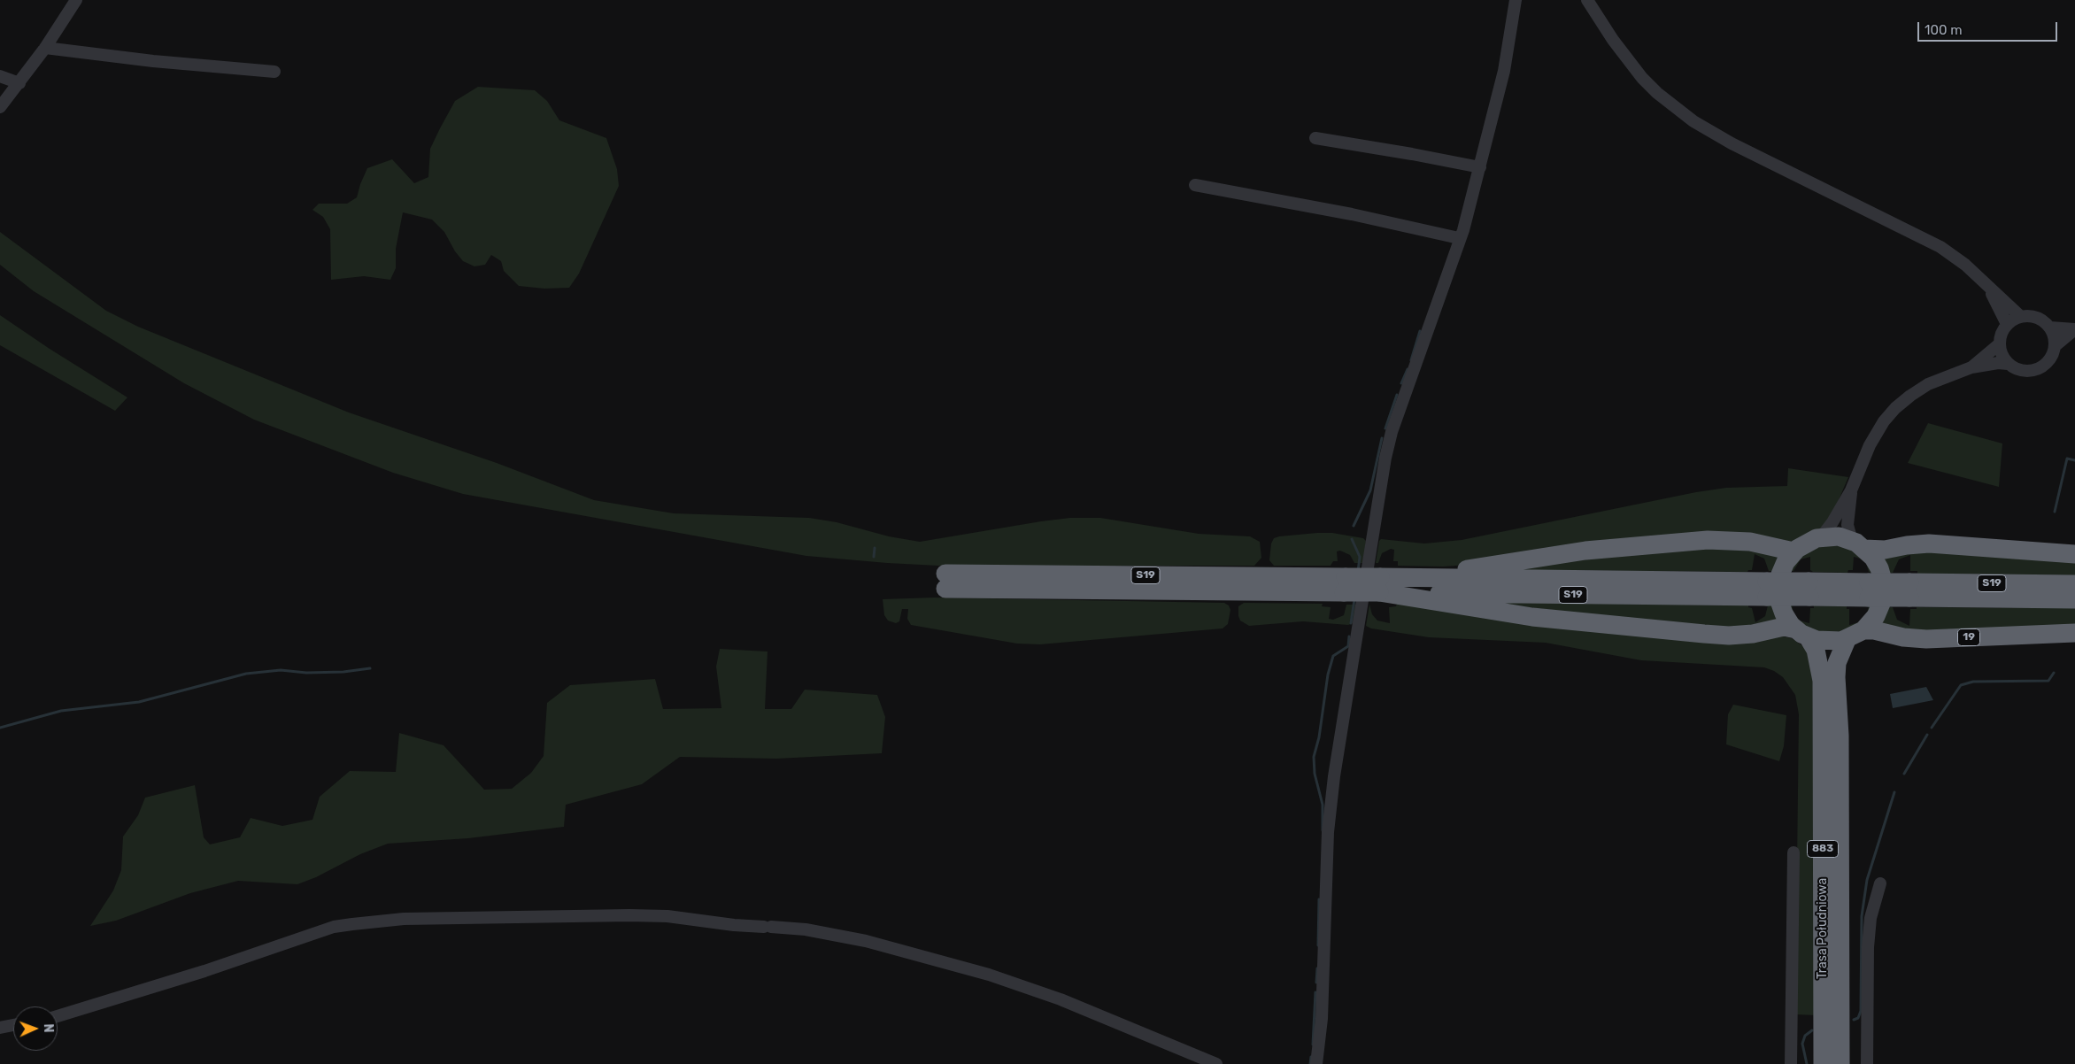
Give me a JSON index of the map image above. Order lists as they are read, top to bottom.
{
  "streets": {
    "highway": [
      "S19",
      "19",
      "883",
      "Trasa Południowa"
    ]
  },
  "crossings": [
    ["19", "883"],
    ["19", "Trasa Południowa"],
    ["883", "Trasa Południowa"]
  ],
  "scale_bar": "100 m",
  "north": "right"
}
